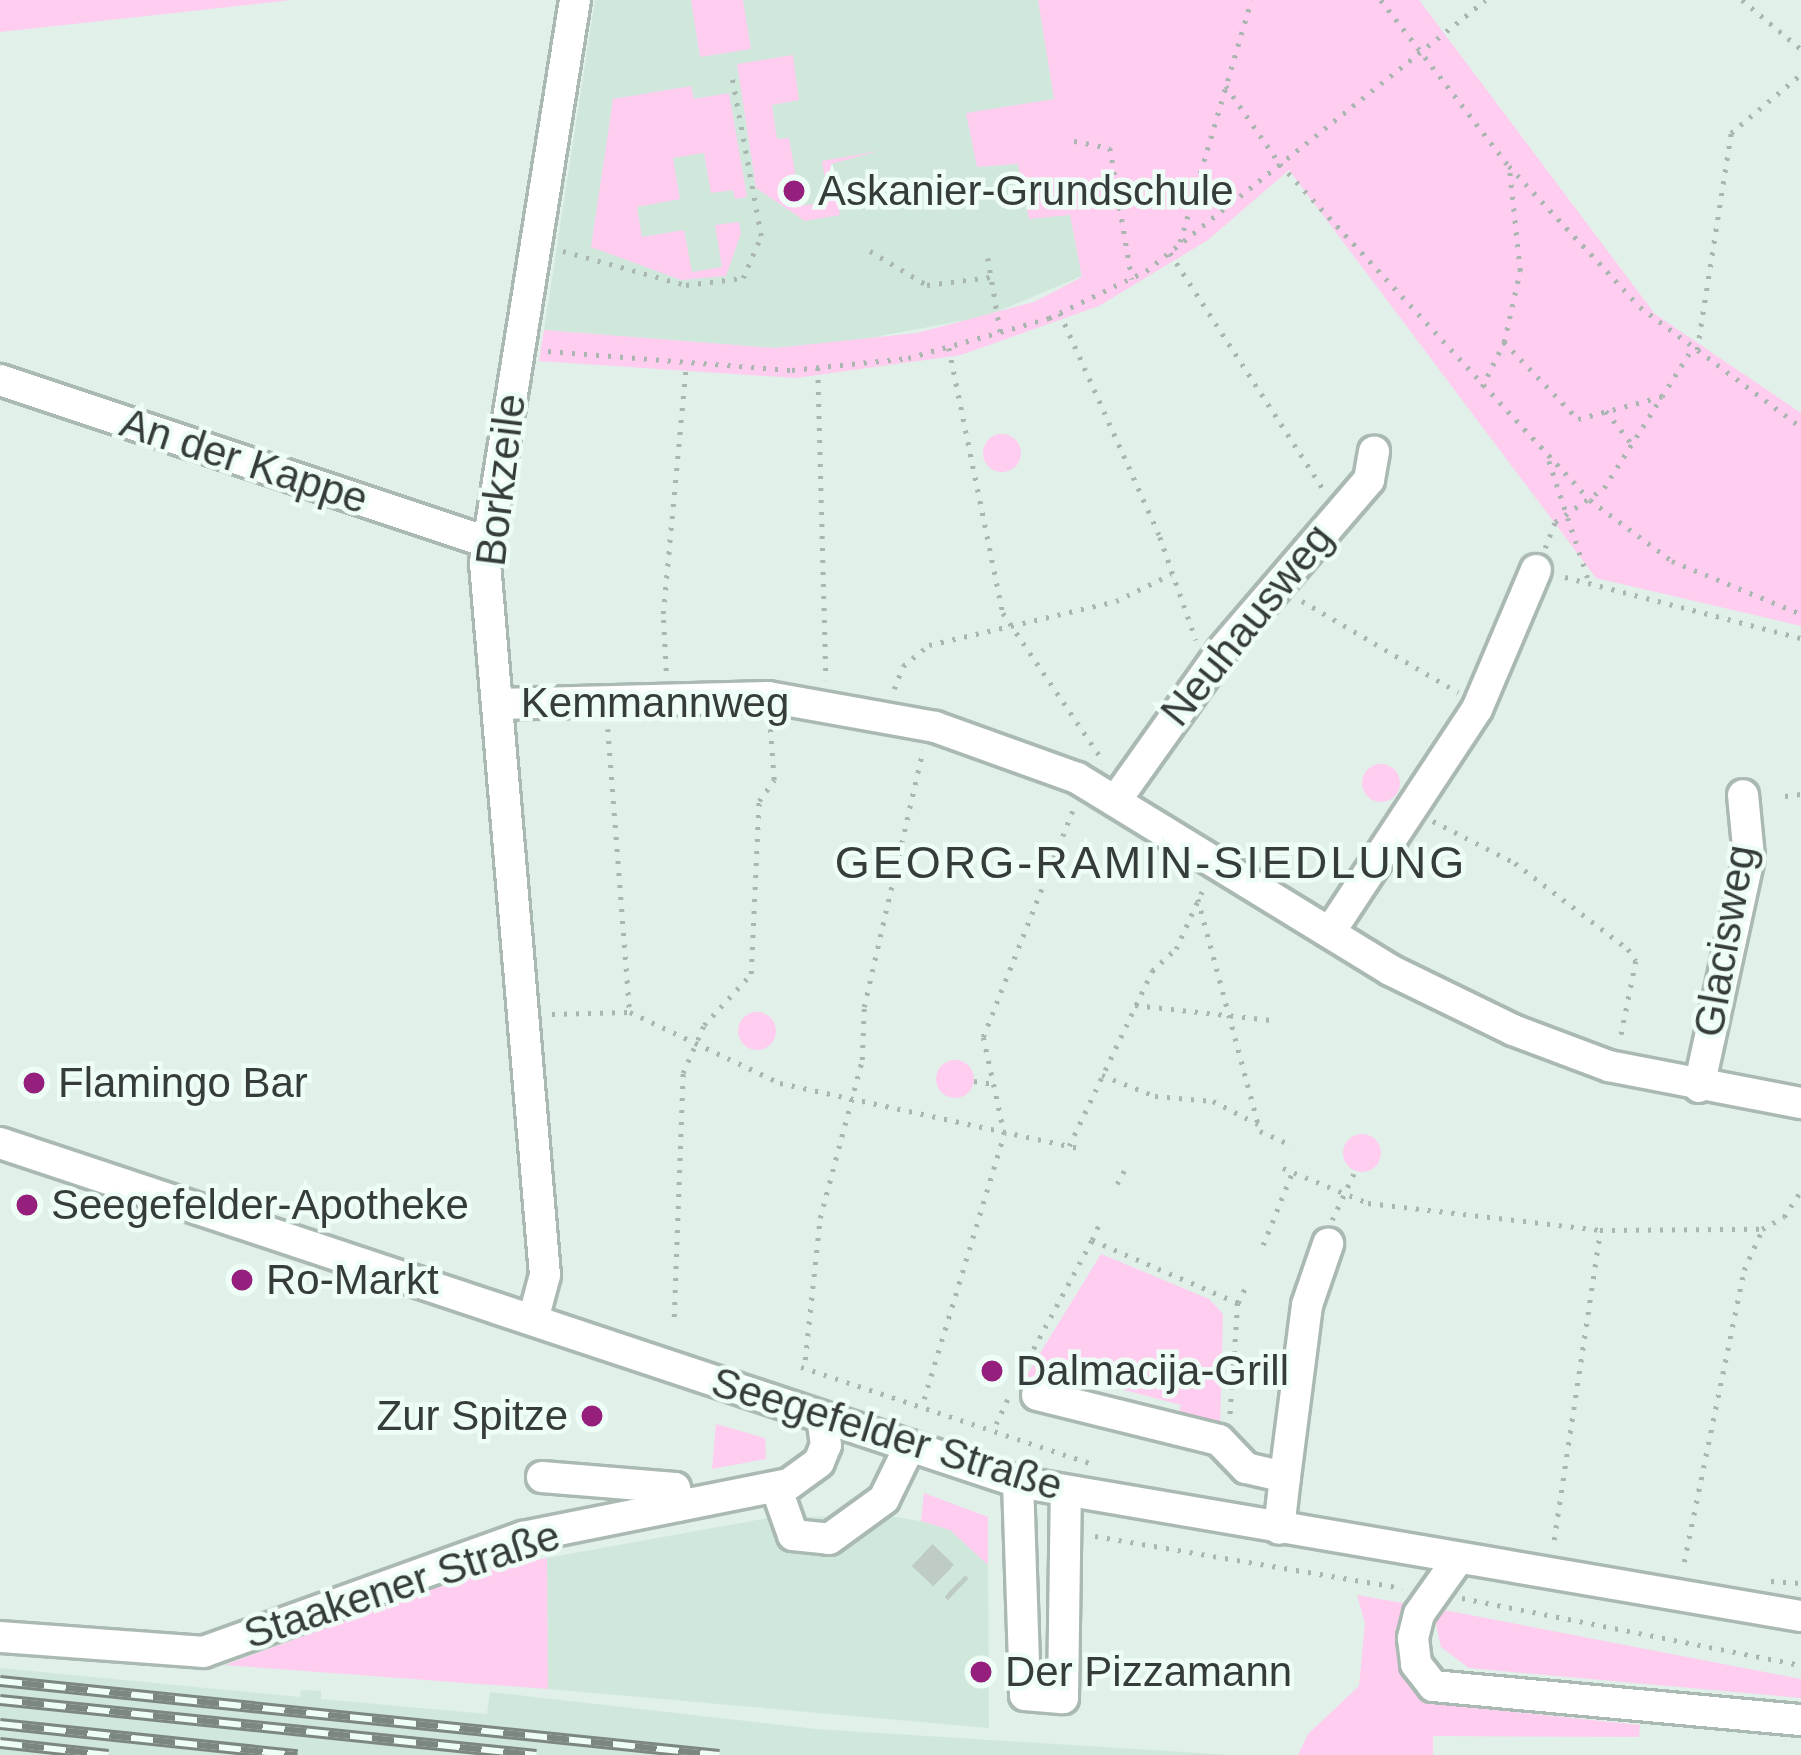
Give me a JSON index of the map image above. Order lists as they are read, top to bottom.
{
  "streets": {
    "street": [
      "An der Kappe",
      "Borkzeile",
      "Neuhausweg",
      "Kemmannweg",
      "Glacisweg",
      "Seegefelder Straße",
      "Staakener Straße"
    ]
  },
  "crossings": [
    ["An der Kappe", "Borkzeile"],
    ["Borkzeile", "Kemmannweg"],
    ["Borkzeile", "Seegefelder Straße"],
    ["Neuhausweg", "Kemmannweg"],
    ["Kemmannweg", "Glacisweg"],
    ["Seegefelder Straße", "Staakener Straße"]
  ],
  "districts": ["GEORG-RAMIN-SIEDLUNG"],
  "places": [
    "Askanier-Grundschule",
    "Flamingo Bar",
    "Seegefelder-Apotheke",
    "Ro-Markt",
    "Dalmacija-Grill",
    "Zur Spitze",
    "Der Pizzamann"
  ]
}
